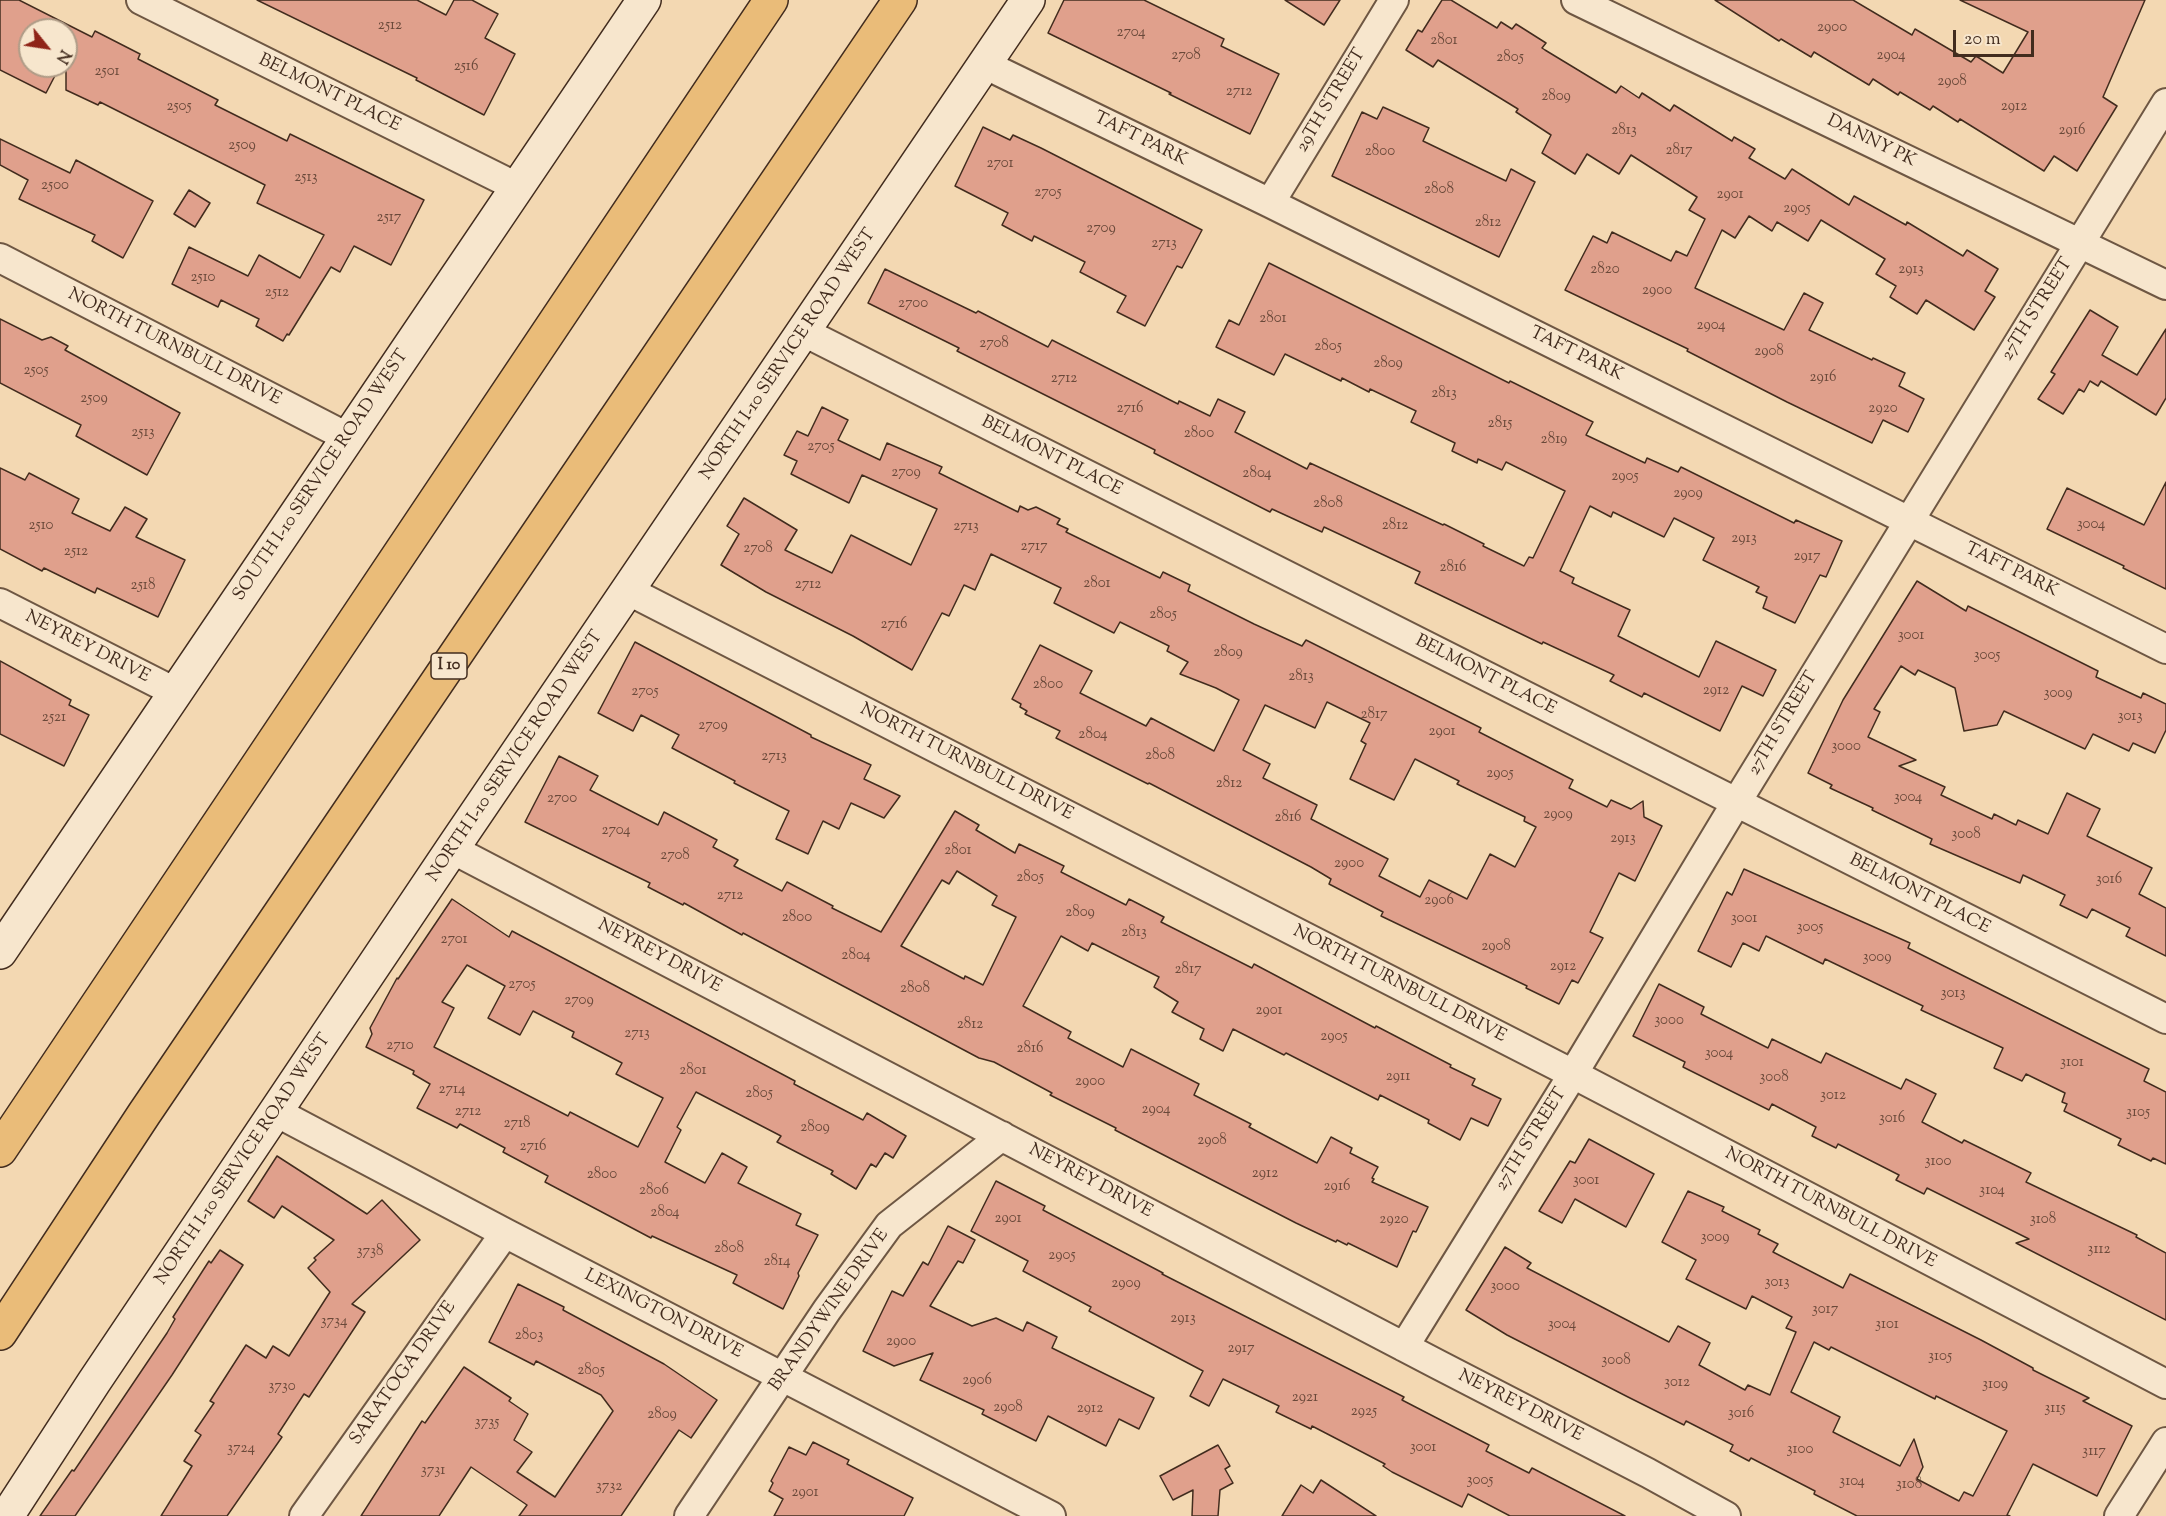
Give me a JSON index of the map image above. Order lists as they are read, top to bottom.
{
  "streets": {
    "highway": ["I 10"],
    "street": [
      "BELMONT PLACE",
      "29TH STREET",
      "TAFT PARK",
      "DANNY PK",
      "27TH STREET",
      "NORTH TURNBULL DRIVE",
      "NORTH I-10 SERVICE ROAD WEST",
      "SOUTH I-10 SERVICE ROAD WEST",
      "NEYREY DRIVE",
      "BRANDYWINE DRIVE",
      "LEXINGTON DRIVE",
      "SARATOGA DRIVE"
    ]
  },
  "crossings": [
    ["BELMONT PLACE", "27TH STREET"],
    ["BELMONT PLACE", "NORTH I-10 SERVICE ROAD WEST"],
    ["BELMONT PLACE", "SOUTH I-10 SERVICE ROAD WEST"],
    ["29TH STREET", "TAFT PARK"],
    ["TAFT PARK", "27TH STREET"],
    ["TAFT PARK", "NORTH I-10 SERVICE ROAD WEST"],
    ["DANNY PK", "27TH STREET"],
    ["27TH STREET", "NORTH TURNBULL DRIVE"],
    ["27TH STREET", "NEYREY DRIVE"],
    ["NORTH TURNBULL DRIVE", "NORTH I-10 SERVICE ROAD WEST"],
    ["NORTH TURNBULL DRIVE", "SOUTH I-10 SERVICE ROAD WEST"],
    ["NORTH I-10 SERVICE ROAD WEST", "NEYREY DRIVE"],
    ["NORTH I-10 SERVICE ROAD WEST", "LEXINGTON DRIVE"],
    ["SOUTH I-10 SERVICE ROAD WEST", "NEYREY DRIVE"],
    ["NEYREY DRIVE", "BRANDYWINE DRIVE"],
    ["BRANDYWINE DRIVE", "LEXINGTON DRIVE"],
    ["LEXINGTON DRIVE", "SARATOGA DRIVE"]
  ],
  "house_numbers": [
    "2512",
    "2900",
    "2704",
    "2801",
    "2708",
    "2904",
    "2805",
    "2516",
    "2501",
    "2908",
    "2712",
    "2809",
    "2505",
    "2912",
    "2813",
    "2916",
    "2509",
    "2817",
    "2800",
    "2701",
    "2513",
    "2500",
    "2808",
    "2705",
    "2901",
    "2905",
    "2517",
    "2812",
    "2709",
    "2713",
    "2820",
    "2913",
    "2510",
    "2900",
    "2512",
    "2700",
    "2801",
    "2904",
    "2708",
    "2805",
    "2908",
    "2809",
    "2505",
    "2916",
    "2712",
    "2813",
    "2509",
    "2716",
    "2920",
    "2815",
    "2513",
    "2800",
    "2819",
    "2705",
    "2709",
    "2804",
    "2905",
    "2909",
    "2808",
    "3004",
    "2510",
    "2812",
    "2713",
    "2913",
    "2717",
    "2708",
    "2512",
    "2917",
    "2816",
    "2801",
    "2712",
    "2518",
    "2805",
    "2716",
    "3001",
    "2809",
    "3005",
    "2813",
    "2800",
    "2912",
    "2705",
    "3009",
    "2817",
    "3013",
    "2521",
    "2709",
    "2901",
    "2804",
    "3000",
    "2808",
    "2713",
    "2905",
    "2812",
    "3004",
    "2700",
    "2909",
    "2816",
    "2704",
    "3008",
    "2913",
    "2801",
    "2708",
    "2900",
    "2805",
    "3016",
    "2712",
    "2906",
    "2809",
    "2800",
    "3001",
    "3005",
    "2813",
    "2701",
    "2908",
    "2804",
    "3009",
    "2912",
    "2817",
    "2705",
    "2808",
    "3013",
    "2709",
    "2901",
    "3000",
    "2812",
    "2713",
    "2905",
    "2710",
    "2816",
    "3004",
    "3101",
    "2801",
    "2911",
    "3008",
    "2900",
    "2714",
    "2805",
    "3012",
    "2904",
    "2712",
    "3105",
    "3016",
    "2718",
    "2809",
    "2908",
    "2716",
    "3100",
    "2912",
    "2800",
    "3001",
    "2916",
    "2806",
    "3104",
    "2804",
    "2901",
    "2920",
    "3108",
    "3009",
    "2808",
    "3112",
    "3738",
    "2905",
    "2814",
    "3013",
    "2909",
    "3000",
    "3017",
    "2913",
    "3734",
    "3004",
    "3101",
    "2803",
    "2900",
    "2917",
    "3105",
    "3008",
    "2805",
    "2906",
    "3012",
    "3109",
    "3730",
    "2921",
    "2908",
    "2912",
    "3115",
    "2925",
    "3016",
    "2809",
    "3735",
    "3001",
    "3724",
    "3100",
    "3117",
    "3731",
    "3005",
    "3104",
    "3108",
    "3732",
    "2901"
  ],
  "scale_bar": "20 m",
  "north": "bottom right"
}
